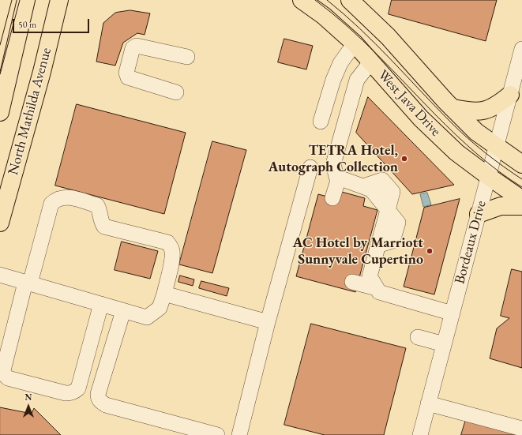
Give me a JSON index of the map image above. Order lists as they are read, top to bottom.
{
  "streets": {
    "main road": ["West Java Drive", "North Mathilda Avenue"],
    "street": ["Bordeaux Drive"]
  },
  "crossings": [
    ["West Java Drive", "Bordeaux Drive"]
  ],
  "places": ["TETRA Hotel, Autograph Collection", "AC Hotel by Marriott Sunnyvale Cupertino"],
  "scale_bar": "50 m",
  "north": "top"
}
